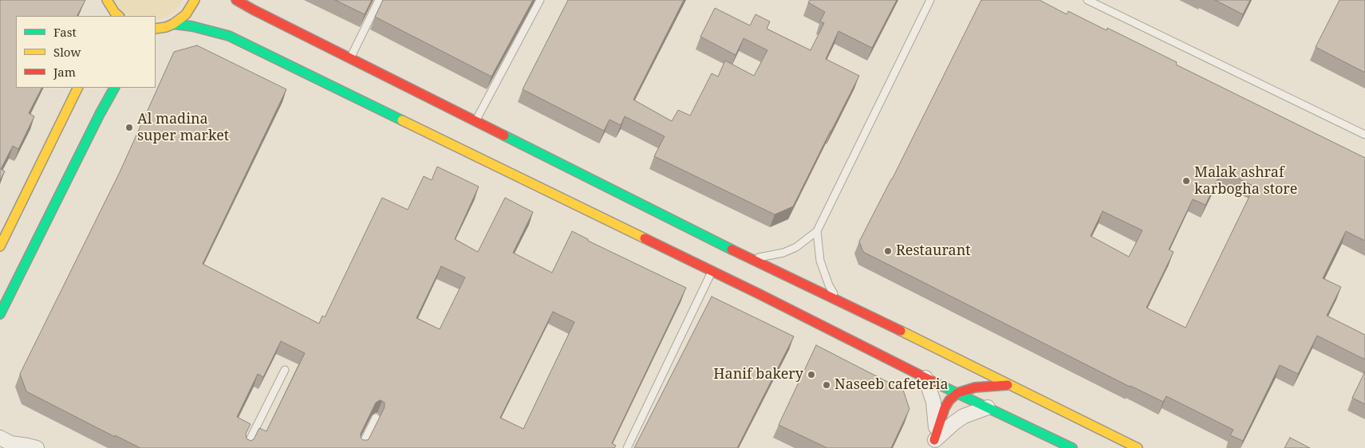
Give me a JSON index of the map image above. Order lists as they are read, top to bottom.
{
  "places": [
    "Al madina super market",
    "Malak ashraf karbogha store",
    "Restaurant",
    "Hanif bakery",
    "Naseeb cafeteria"
  ],
  "legend": ["Fast", "Slow", "Jam"]
}
